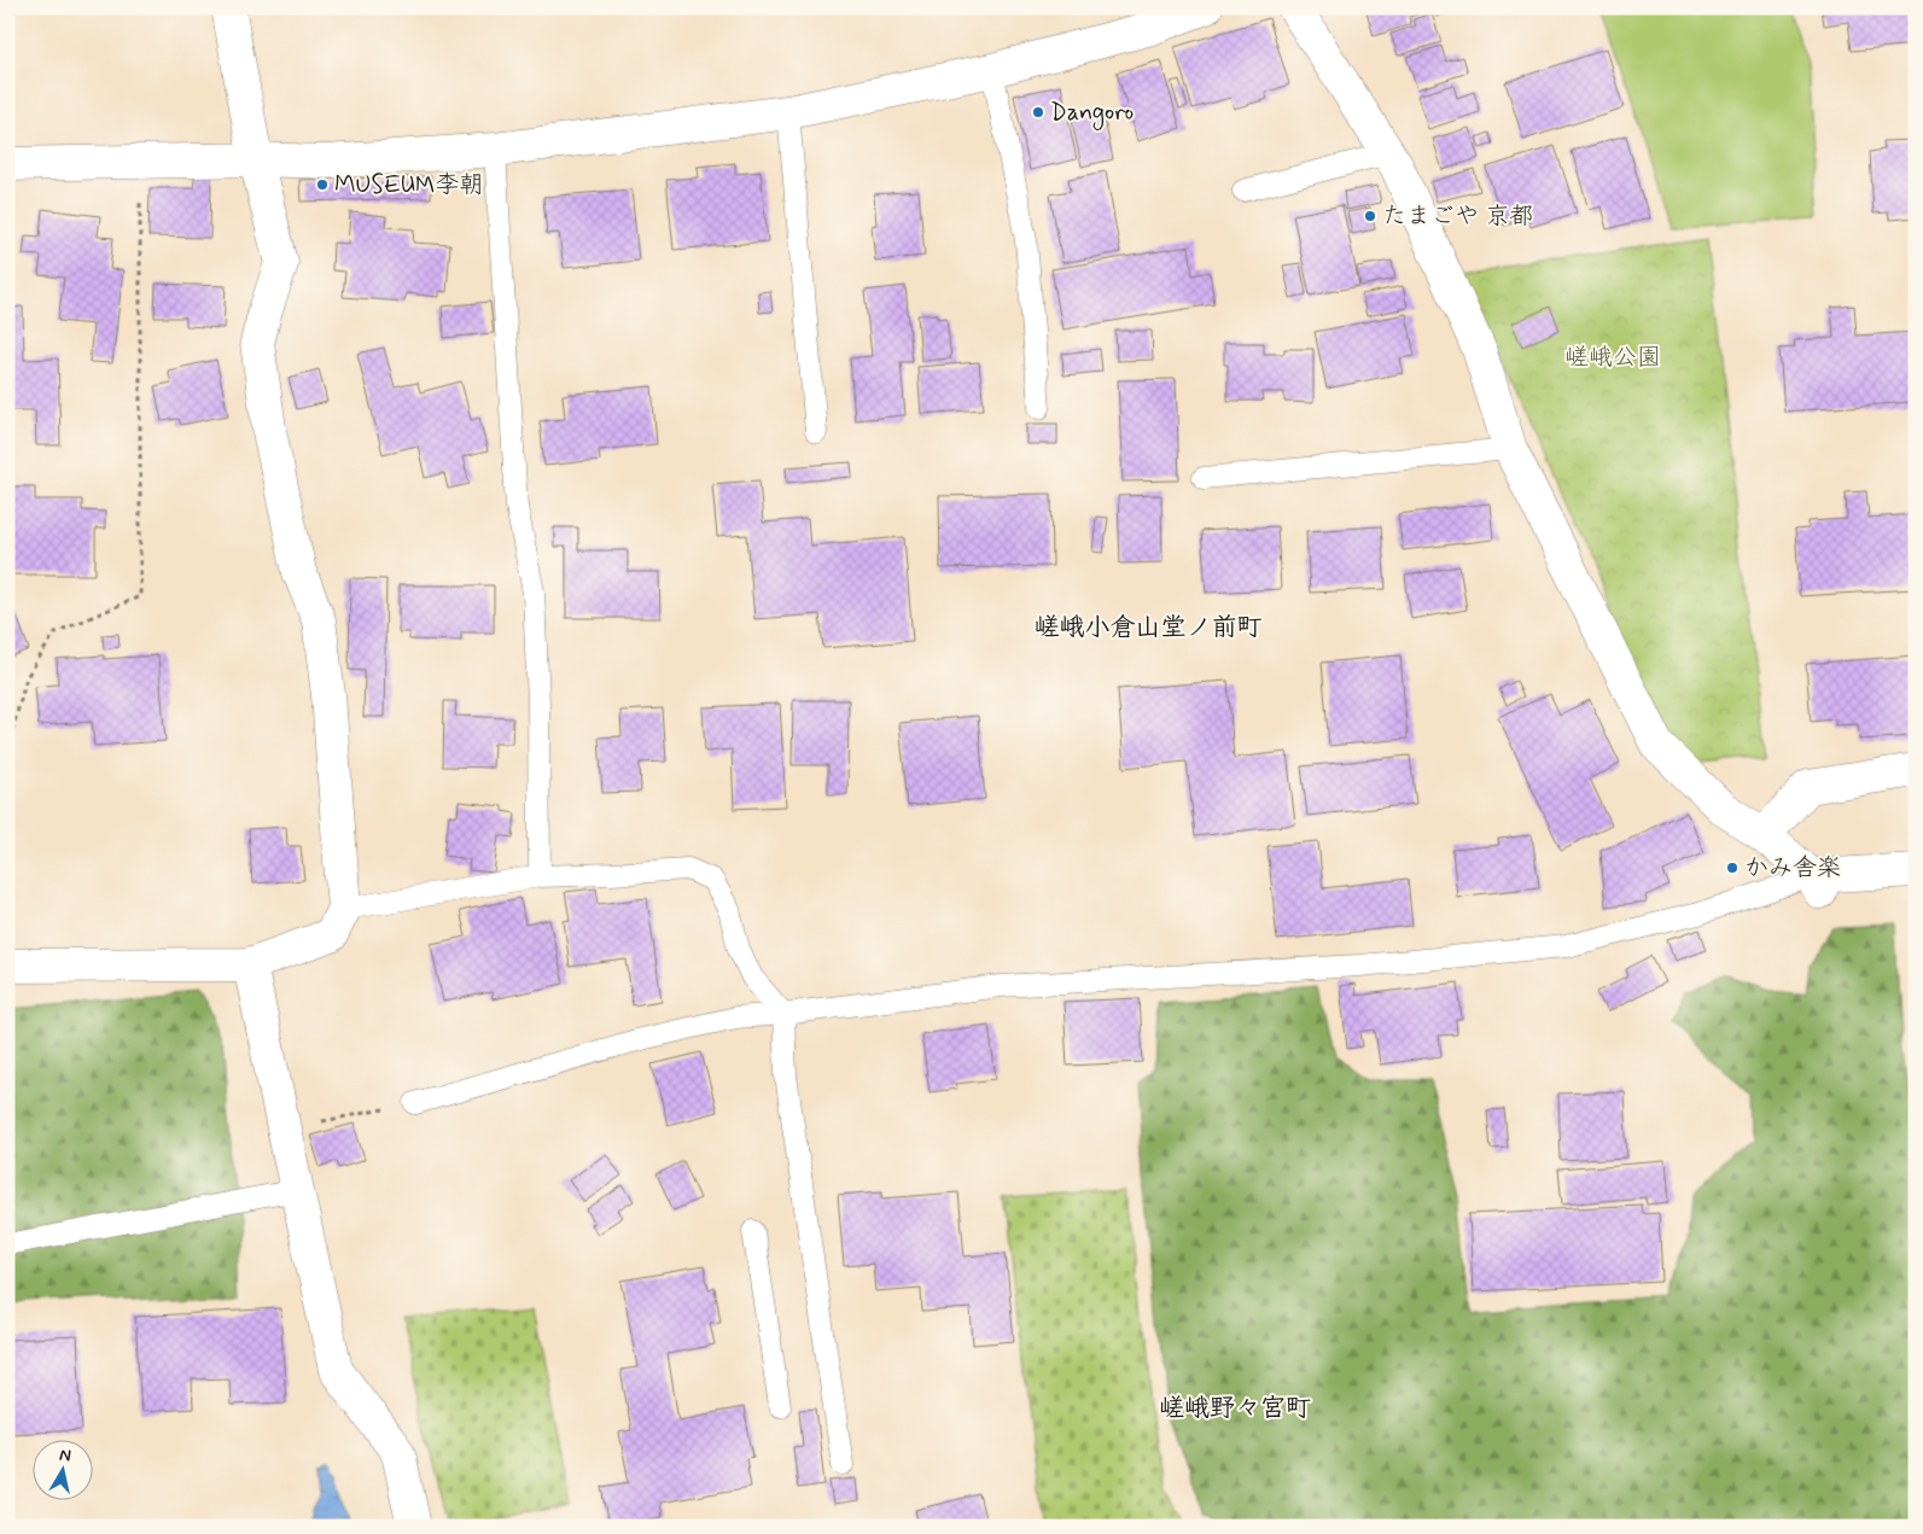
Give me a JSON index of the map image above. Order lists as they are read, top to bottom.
{
  "districts": ["嵯峨小倉山堂ノ前町", "嵯峨野々宮町"],
  "parks": ["嵯峨公園"],
  "places": [
    "Dangoro",
    "MUSEUM李朝",
    "たまごや 京都",
    "かみ舎楽"
  ],
  "north": "top"
}
